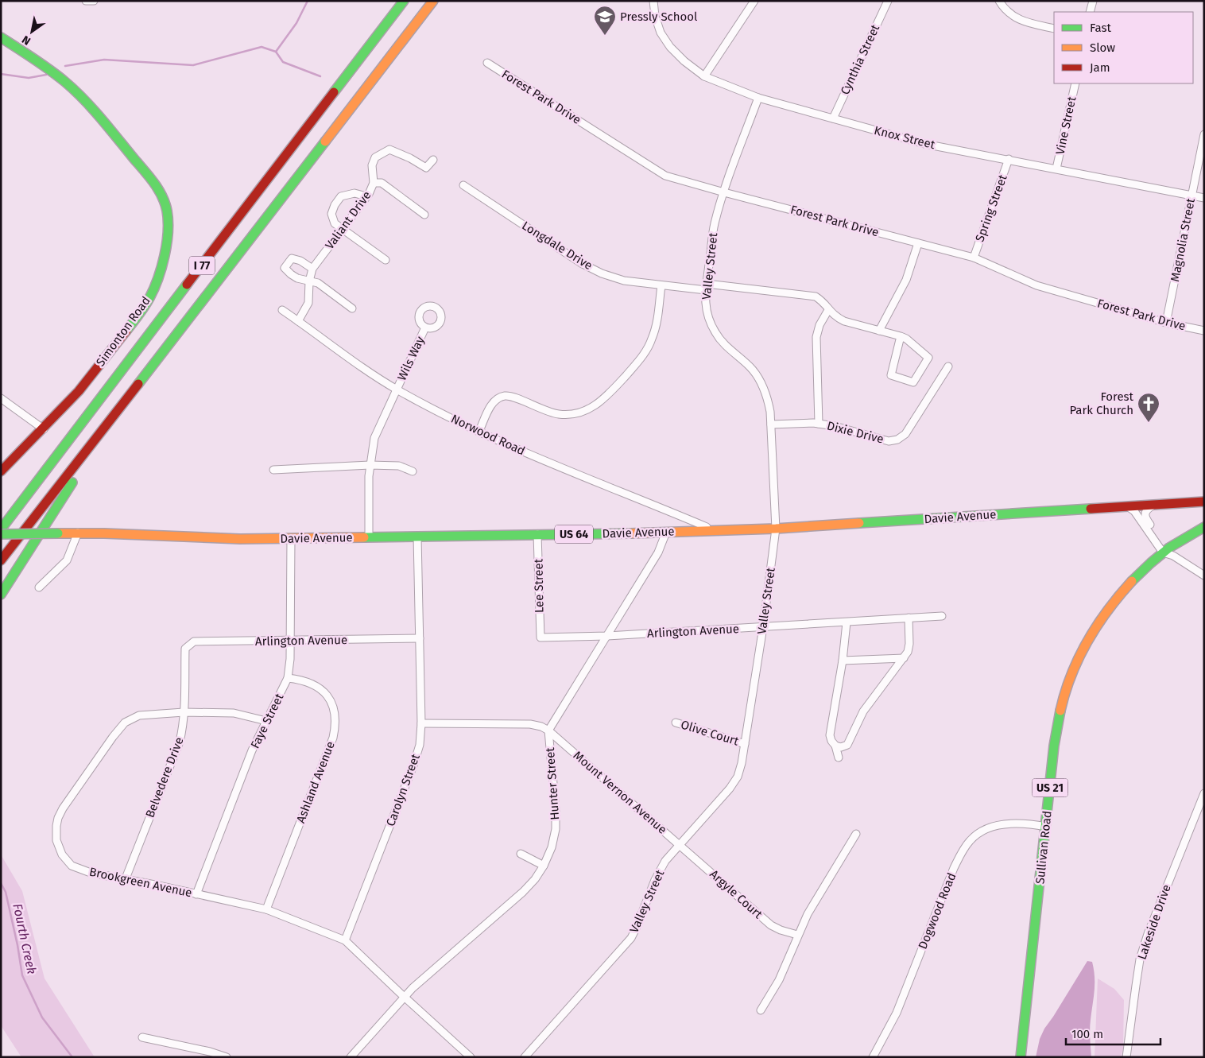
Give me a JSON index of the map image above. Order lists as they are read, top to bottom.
{
  "streets": {
    "main road": [
      "I 77",
      "Simonton Road",
      "Davie Avenue",
      "US 64",
      "US 21",
      "Sullivan Road"
    ],
    "street": [
      "Cynthia Street",
      "Forest Park Drive",
      "Vine Street",
      "Knox Street",
      "Spring Street",
      "Valiant Drive",
      "Magnolia Street",
      "Longdale Drive",
      "Valley Street",
      "Wils Way",
      "Dixie Drive",
      "Norwood Road",
      "Lee Street",
      "Arlington Avenue",
      "Faye Street",
      "Olive Court",
      "Belvedere Drive",
      "Ashland Avenue",
      "Hunter Street",
      "Carolyn Street",
      "Mount Vernon Avenue",
      "Brookgreen Avenue",
      "Argyle Court",
      "Dogwood Road",
      "Lakeside Drive"
    ]
  },
  "crossings": [
    ["Cynthia Street", "Knox Street"],
    ["Forest Park Drive", "Spring Street"],
    ["Forest Park Drive", "Magnolia Street"],
    ["Forest Park Drive", "Valley Street"],
    ["Vine Street", "Knox Street"],
    ["Knox Street", "Spring Street"],
    ["Knox Street", "Magnolia Street"],
    ["Knox Street", "Valley Street"],
    ["Valiant Drive", "Norwood Road"],
    ["Longdale Drive", "Valley Street"],
    ["Valley Street", "Dixie Drive"],
    ["Valley Street", "Davie Avenue"],
    ["Valley Street", "Arlington Avenue"],
    ["Valley Street", "Olive Court"],
    ["Valley Street", "Mount Vernon Avenue"],
    ["Valley Street", "Argyle Court"],
    ["Wils Way", "Norwood Road"],
    ["Wils Way", "Davie Avenue"],
    ["Norwood Road", "Davie Avenue"],
    ["Davie Avenue", "Lee Street"],
    ["Davie Avenue", "Faye Street"],
    ["Davie Avenue", "Hunter Street"],
    ["Davie Avenue", "Carolyn Street"],
    ["Lee Street", "Arlington Avenue"],
    ["Arlington Avenue", "Faye Street"],
    ["Arlington Avenue", "Belvedere Drive"],
    ["Arlington Avenue", "Hunter Street"],
    ["Arlington Avenue", "Carolyn Street"],
    ["Faye Street", "Ashland Avenue"],
    ["Faye Street", "Brookgreen Avenue"],
    ["Belvedere Drive", "Brookgreen Avenue"],
    ["Ashland Avenue", "Brookgreen Avenue"],
    ["Hunter Street", "Mount Vernon Avenue"],
    ["Hunter Street", "Brookgreen Avenue"],
    ["Carolyn Street", "Mount Vernon Avenue"],
    ["Carolyn Street", "Brookgreen Avenue"],
    ["Mount Vernon Avenue", "Argyle Court"],
    ["Sullivan Road", "Dogwood Road"]
  ],
  "water": ["Fourth Creek"],
  "places": {
    "school or university": ["Pressly School"],
    "church": ["Forest Park Church"]
  },
  "legend": ["Fast", "Slow", "Jam"],
  "scale_bar": "100 m",
  "north": "bottom left"
}
